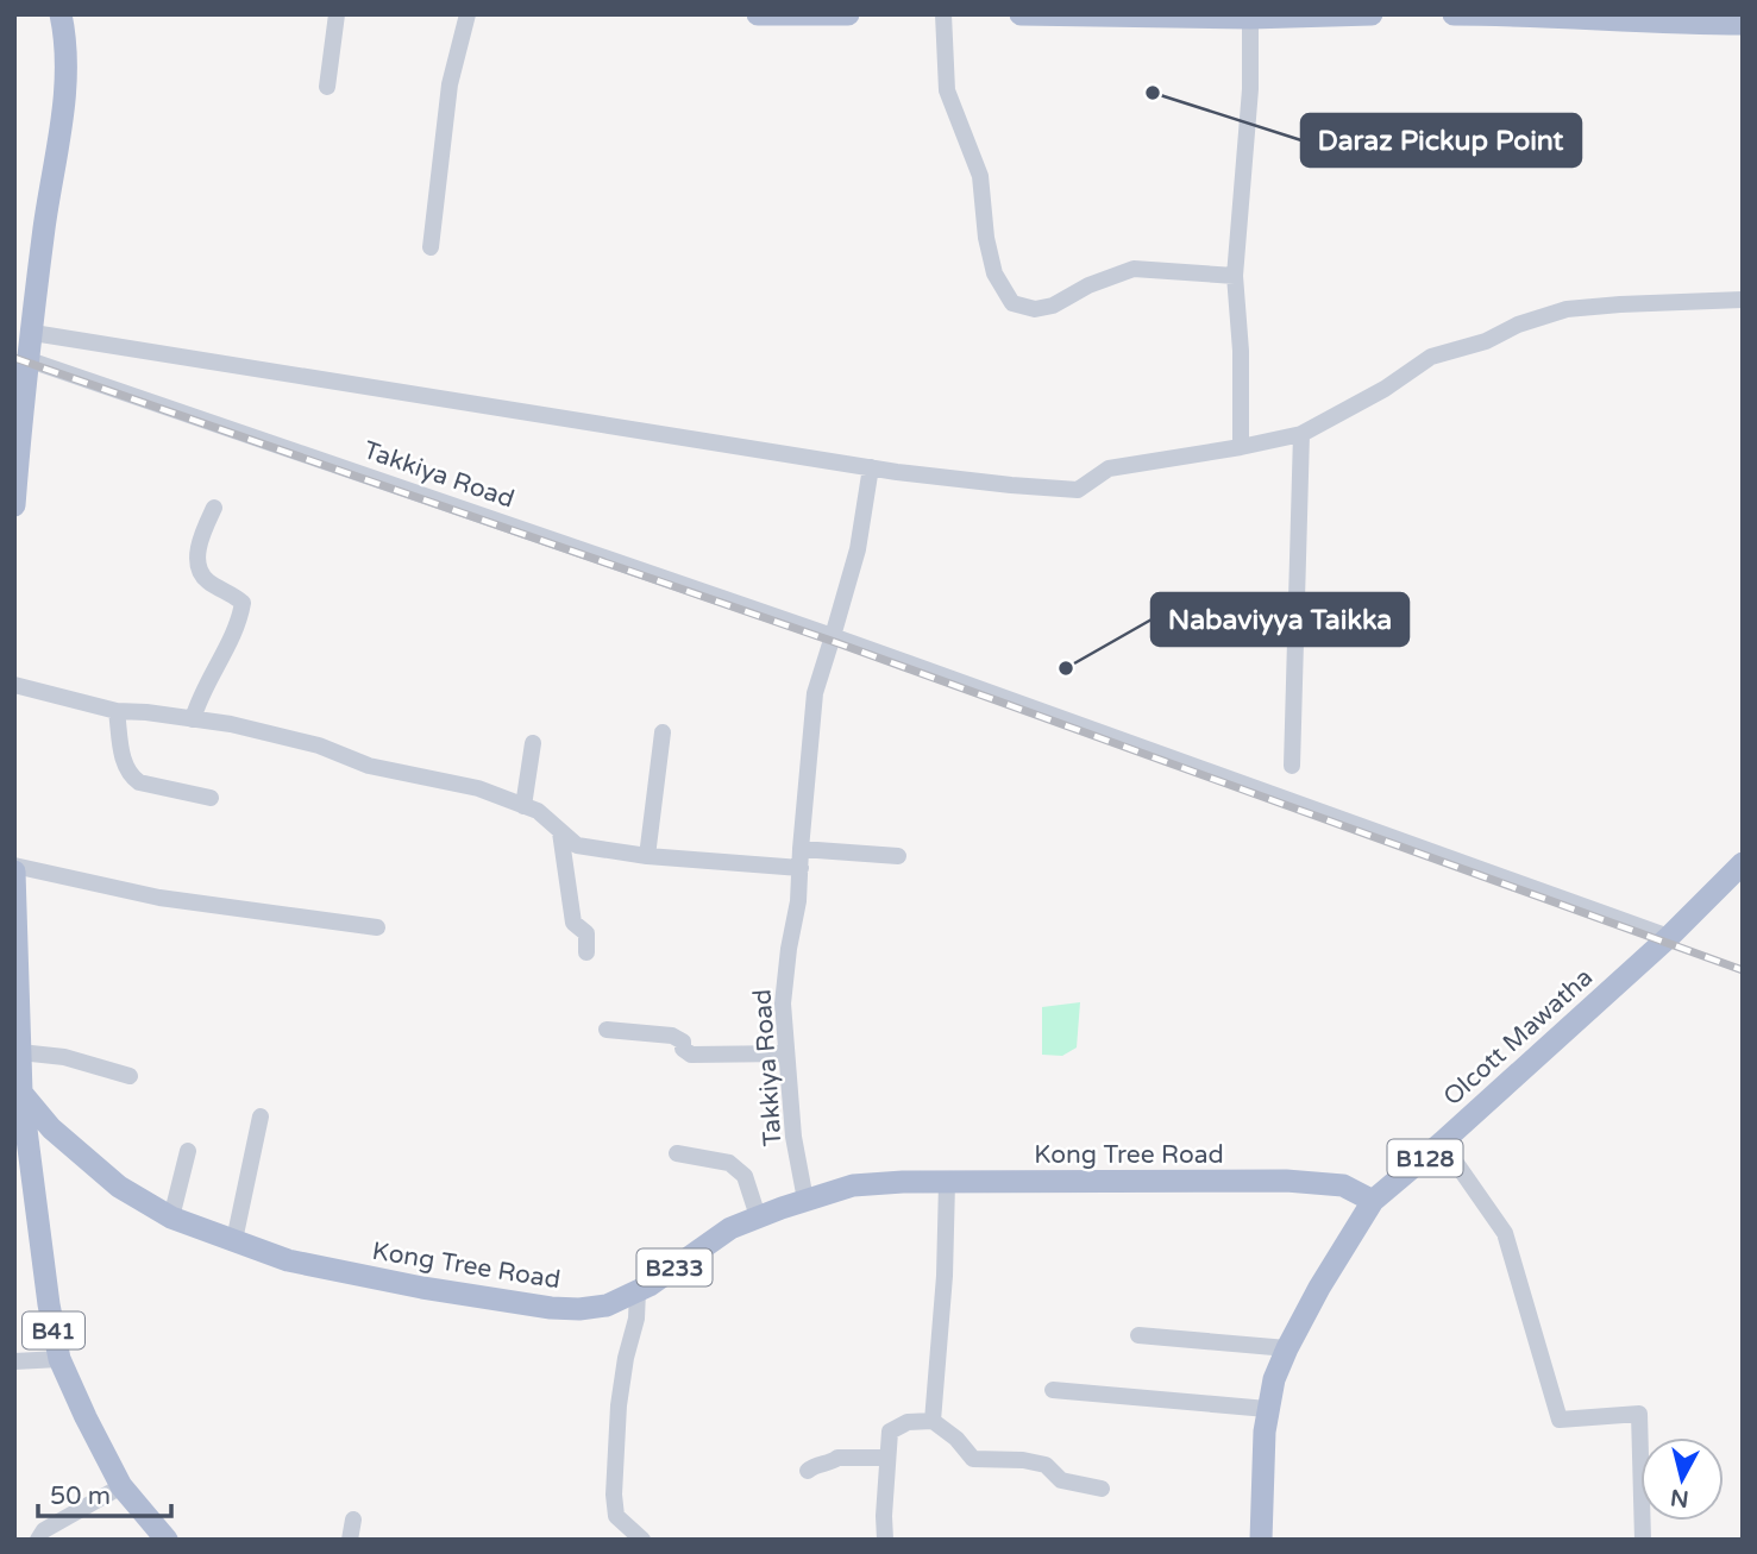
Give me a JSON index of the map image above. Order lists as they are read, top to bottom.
{
  "streets": {
    "main road": [
      "Olcott Mawatha",
      "Kong Tree Road",
      "B128",
      "B233",
      "B41"
    ],
    "street": ["Takkiya Road"]
  },
  "crossings": [
    ["Takkiya Road", "Kong Tree Road"],
    ["Olcott Mawatha", "Kong Tree Road"],
    ["Kong Tree Road", "B41"]
  ],
  "places": ["Daraz Pickup Point", "Nabaviyya Taikka"],
  "scale_bar": "50 m",
  "north": "bottom"
}
